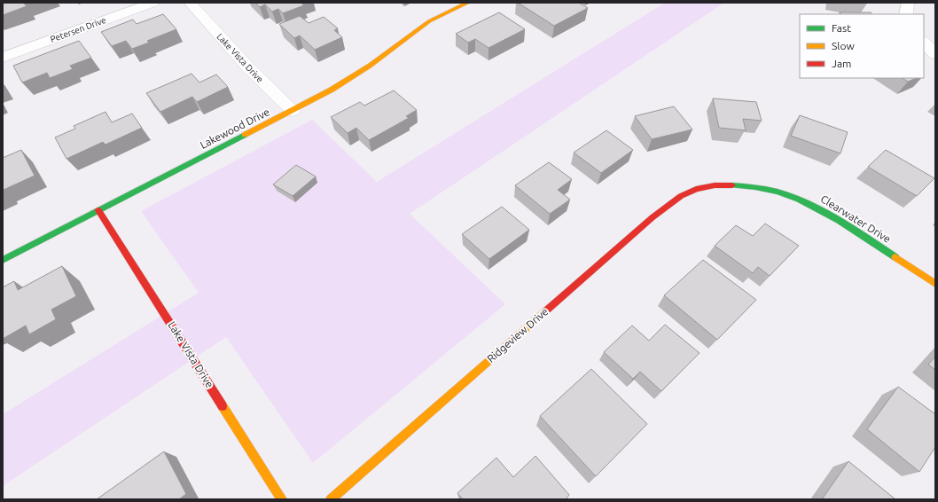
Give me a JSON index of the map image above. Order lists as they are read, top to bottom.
{
  "streets": {
    "street": [
      "Petersen Drive",
      "Lake Vista Drive",
      "Lakewood Drive",
      "Clearwater Drive",
      "Ridgeview Drive"
    ]
  },
  "crossings": [
    ["Lake Vista Drive", "Lakewood Drive"],
    ["Clearwater Drive", "Ridgeview Drive"]
  ],
  "legend": ["Fast", "Slow", "Jam"]
}
